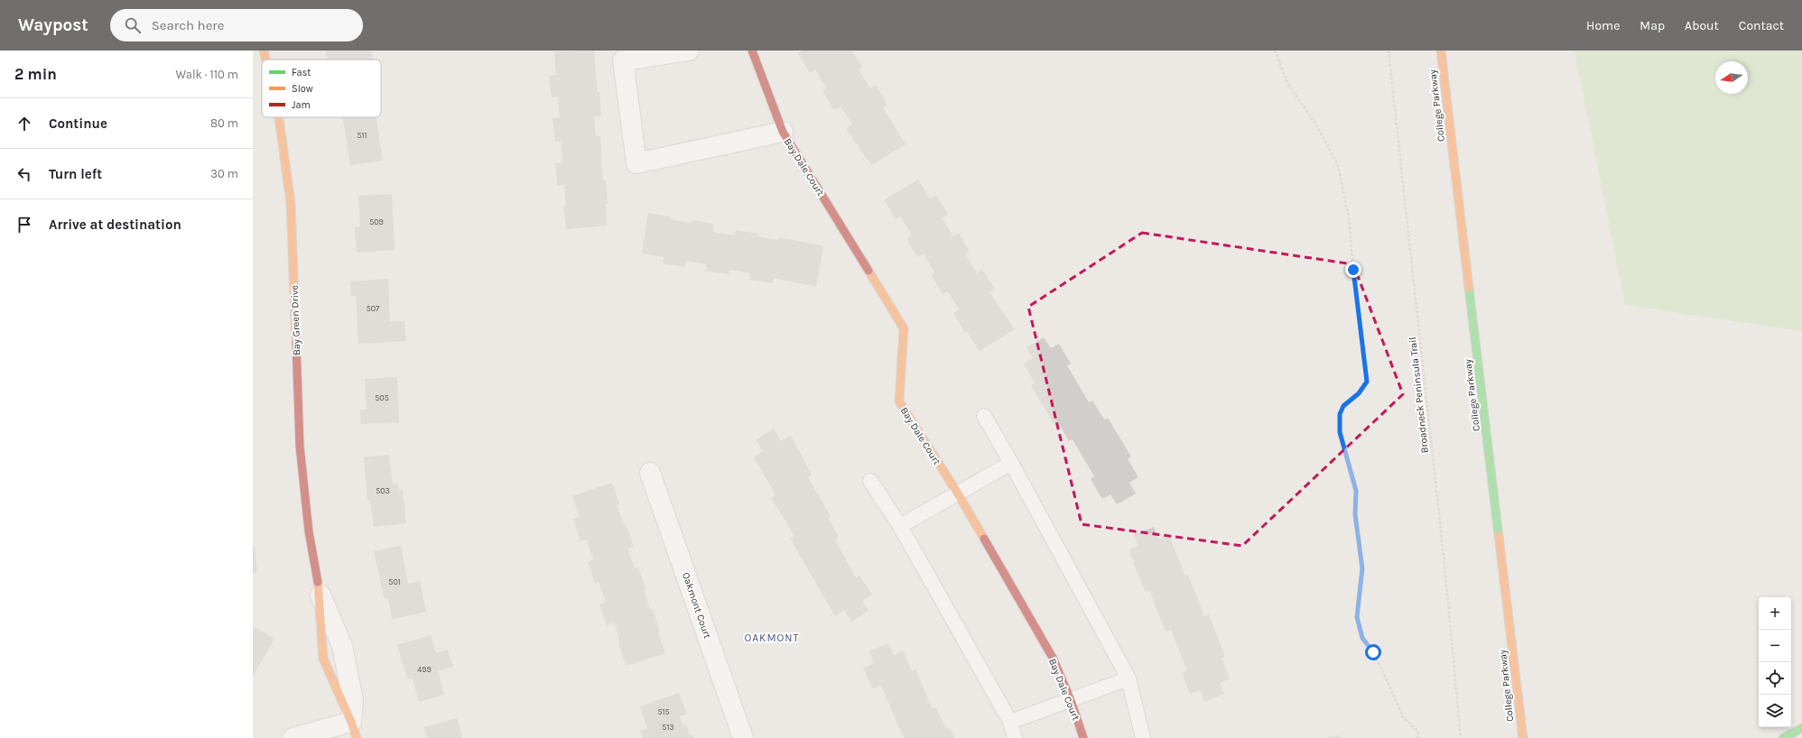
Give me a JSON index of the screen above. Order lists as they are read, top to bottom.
{
  "streets": {
    "street": [
      "College Parkway",
      "Bay Dale Court",
      "Bay Green Drive",
      "Oakmont Court"
    ],
    "path": ["Broadneck Peninsula Trail"]
  },
  "districts": ["OAKMONT"],
  "house_numbers": [
    "511",
    "509",
    "507",
    "505",
    "503",
    "501",
    "499",
    "515",
    "513"
  ],
  "legend": ["Fast", "Slow", "Jam"],
  "north": "left",
  "page": {
    "header": "Waypost",
    "search": "Search here",
    "nav": [
      "Home",
      "Map",
      "About",
      "Contact"
    ],
    "heading": ["2 min", "Walk · 110 m"],
    "list": [
      ["Continue", "80 m"],
      ["Turn left", "30 m"],
      "Arrive at destination"
    ],
    "map_buttons": ["+", "−"]
  }
}
